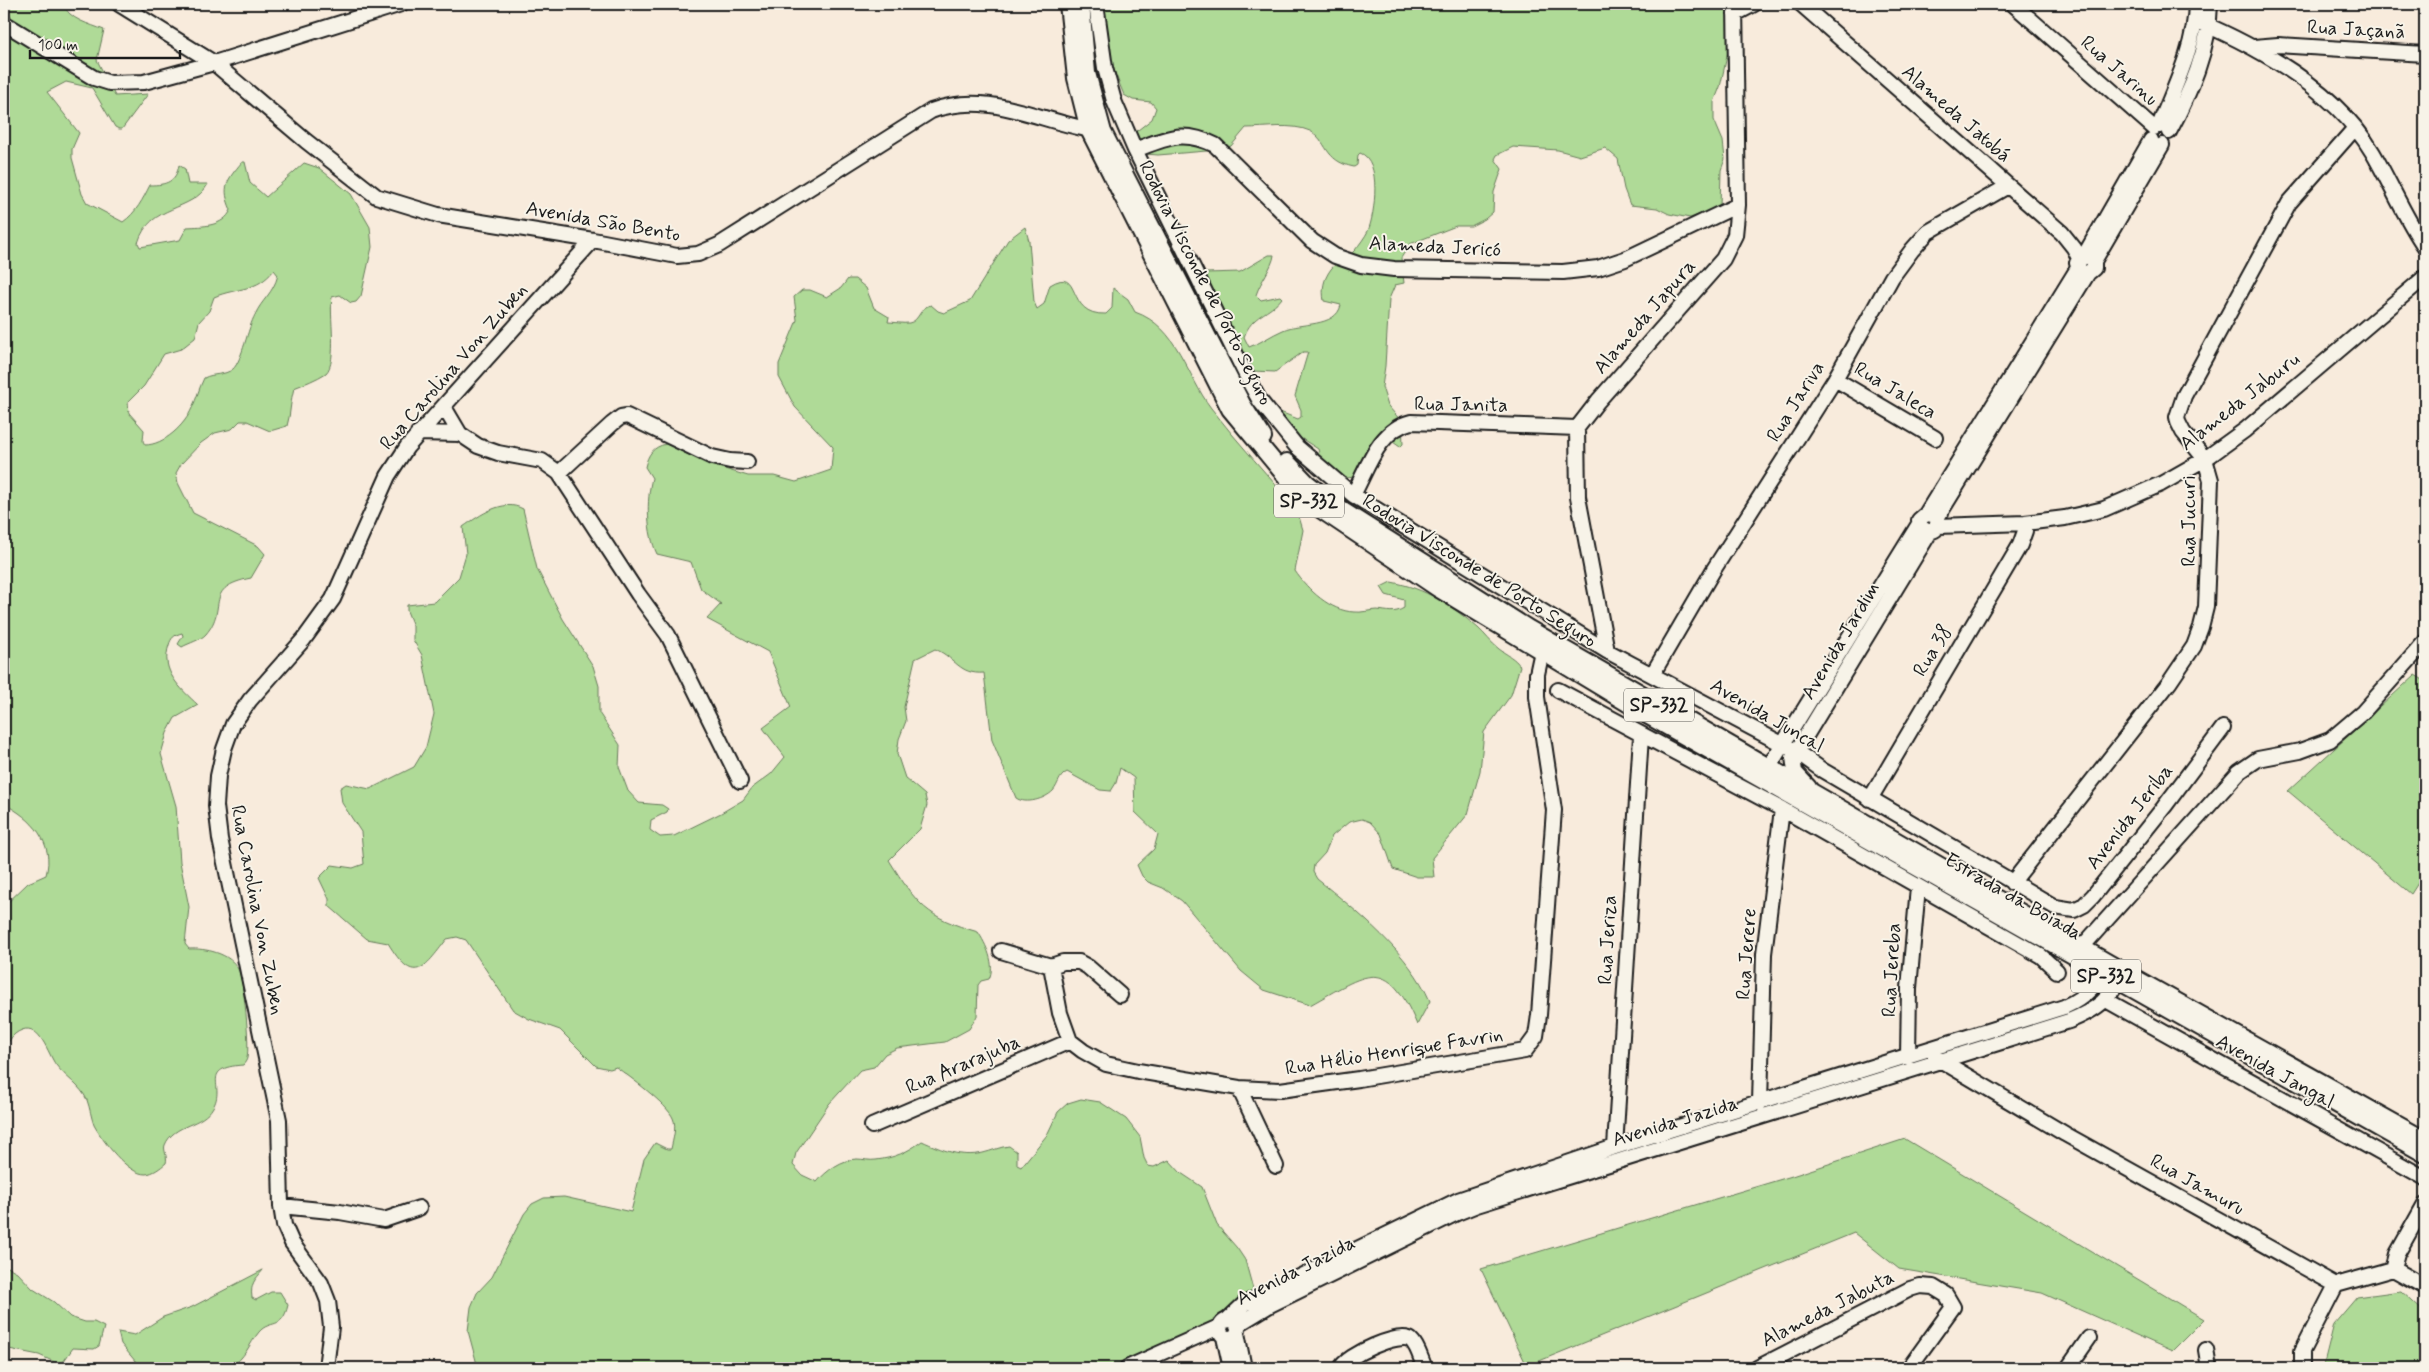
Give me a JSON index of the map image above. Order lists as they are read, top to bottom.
{
  "streets": {
    "main road": ["Rodovia Visconde de Porto Seguro", "SP-332", "Estrada da Boiada"],
    "street": [
      "Rua Jaçanã",
      "Rua Jarinu",
      "Alameda Jatobá",
      "Avenida São Bento",
      "Alameda Jericó",
      "Alameda Japura",
      "Rua Carolina Von Zuben",
      "Rua Jaleca",
      "Rua Jariva",
      "Alameda Jaburu",
      "Rua Janita",
      "Rua Jucuri",
      "Avenida Jardim",
      "Rua 38",
      "Avenida Juncal",
      "Avenida Jeriba",
      "Rua Jeriza",
      "Rua Jerere",
      "Rua Jereba",
      "Rua Hélio Henrique Favrin",
      "Rua Ararajuba",
      "Avenida Jangal",
      "Avenida Jazida",
      "Rua Jamuru",
      "Alameda Jabuta"
    ]
  },
  "crossings": [
    ["Rua Jarinu", "Avenida Jardim"],
    ["Alameda Jatobá", "Rua Jariva"],
    ["Alameda Jatobá", "Avenida Jardim"],
    ["Avenida São Bento", "Rodovia Visconde de Porto Seguro"],
    ["Avenida São Bento", "Rua Carolina Von Zuben"],
    ["Alameda Jericó", "Alameda Japura"],
    ["Alameda Jericó", "Avenida Juncal"],
    ["Rodovia Visconde de Porto Seguro", "Avenida Jardim"],
    ["Rodovia Visconde de Porto Seguro", "Estrada da Boiada"],
    ["Rodovia Visconde de Porto Seguro", "Rua Jerere"],
    ["Rodovia Visconde de Porto Seguro", "Rua Hélio Henrique Favrin"],
    ["Alameda Japura", "Rua Janita"],
    ["Rua Jaleca", "Rua Jariva"],
    ["Rua Jariva", "Avenida Juncal"],
    ["Alameda Jaburu", "Rua Jucuri"],
    ["Alameda Jaburu", "Avenida Jardim"],
    ["Alameda Jaburu", "Rua 38"],
    ["Rua Janita", "Avenida Juncal"],
    ["Rua Jucuri", "Avenida Juncal"],
    ["Avenida Jardim", "Avenida Juncal"],
    ["Rua 38", "Avenida Juncal"],
    ["Avenida Juncal", "Avenida Jeriba"],
    ["Estrada da Boiada", "Rua Jerere"],
    ["Estrada da Boiada", "Avenida Jazida"],
    ["Rua Jeriza", "Avenida Jazida"],
    ["Rua Jerere", "Avenida Jazida"],
    ["Rua Jereba", "Avenida Jazida"],
    ["Rua Hélio Henrique Favrin", "Rua Ararajuba"],
    ["Avenida Jangal", "Avenida Jazida"],
    ["Avenida Jazida", "Rua Jamuru"]
  ],
  "scale_bar": "100 m"
}
